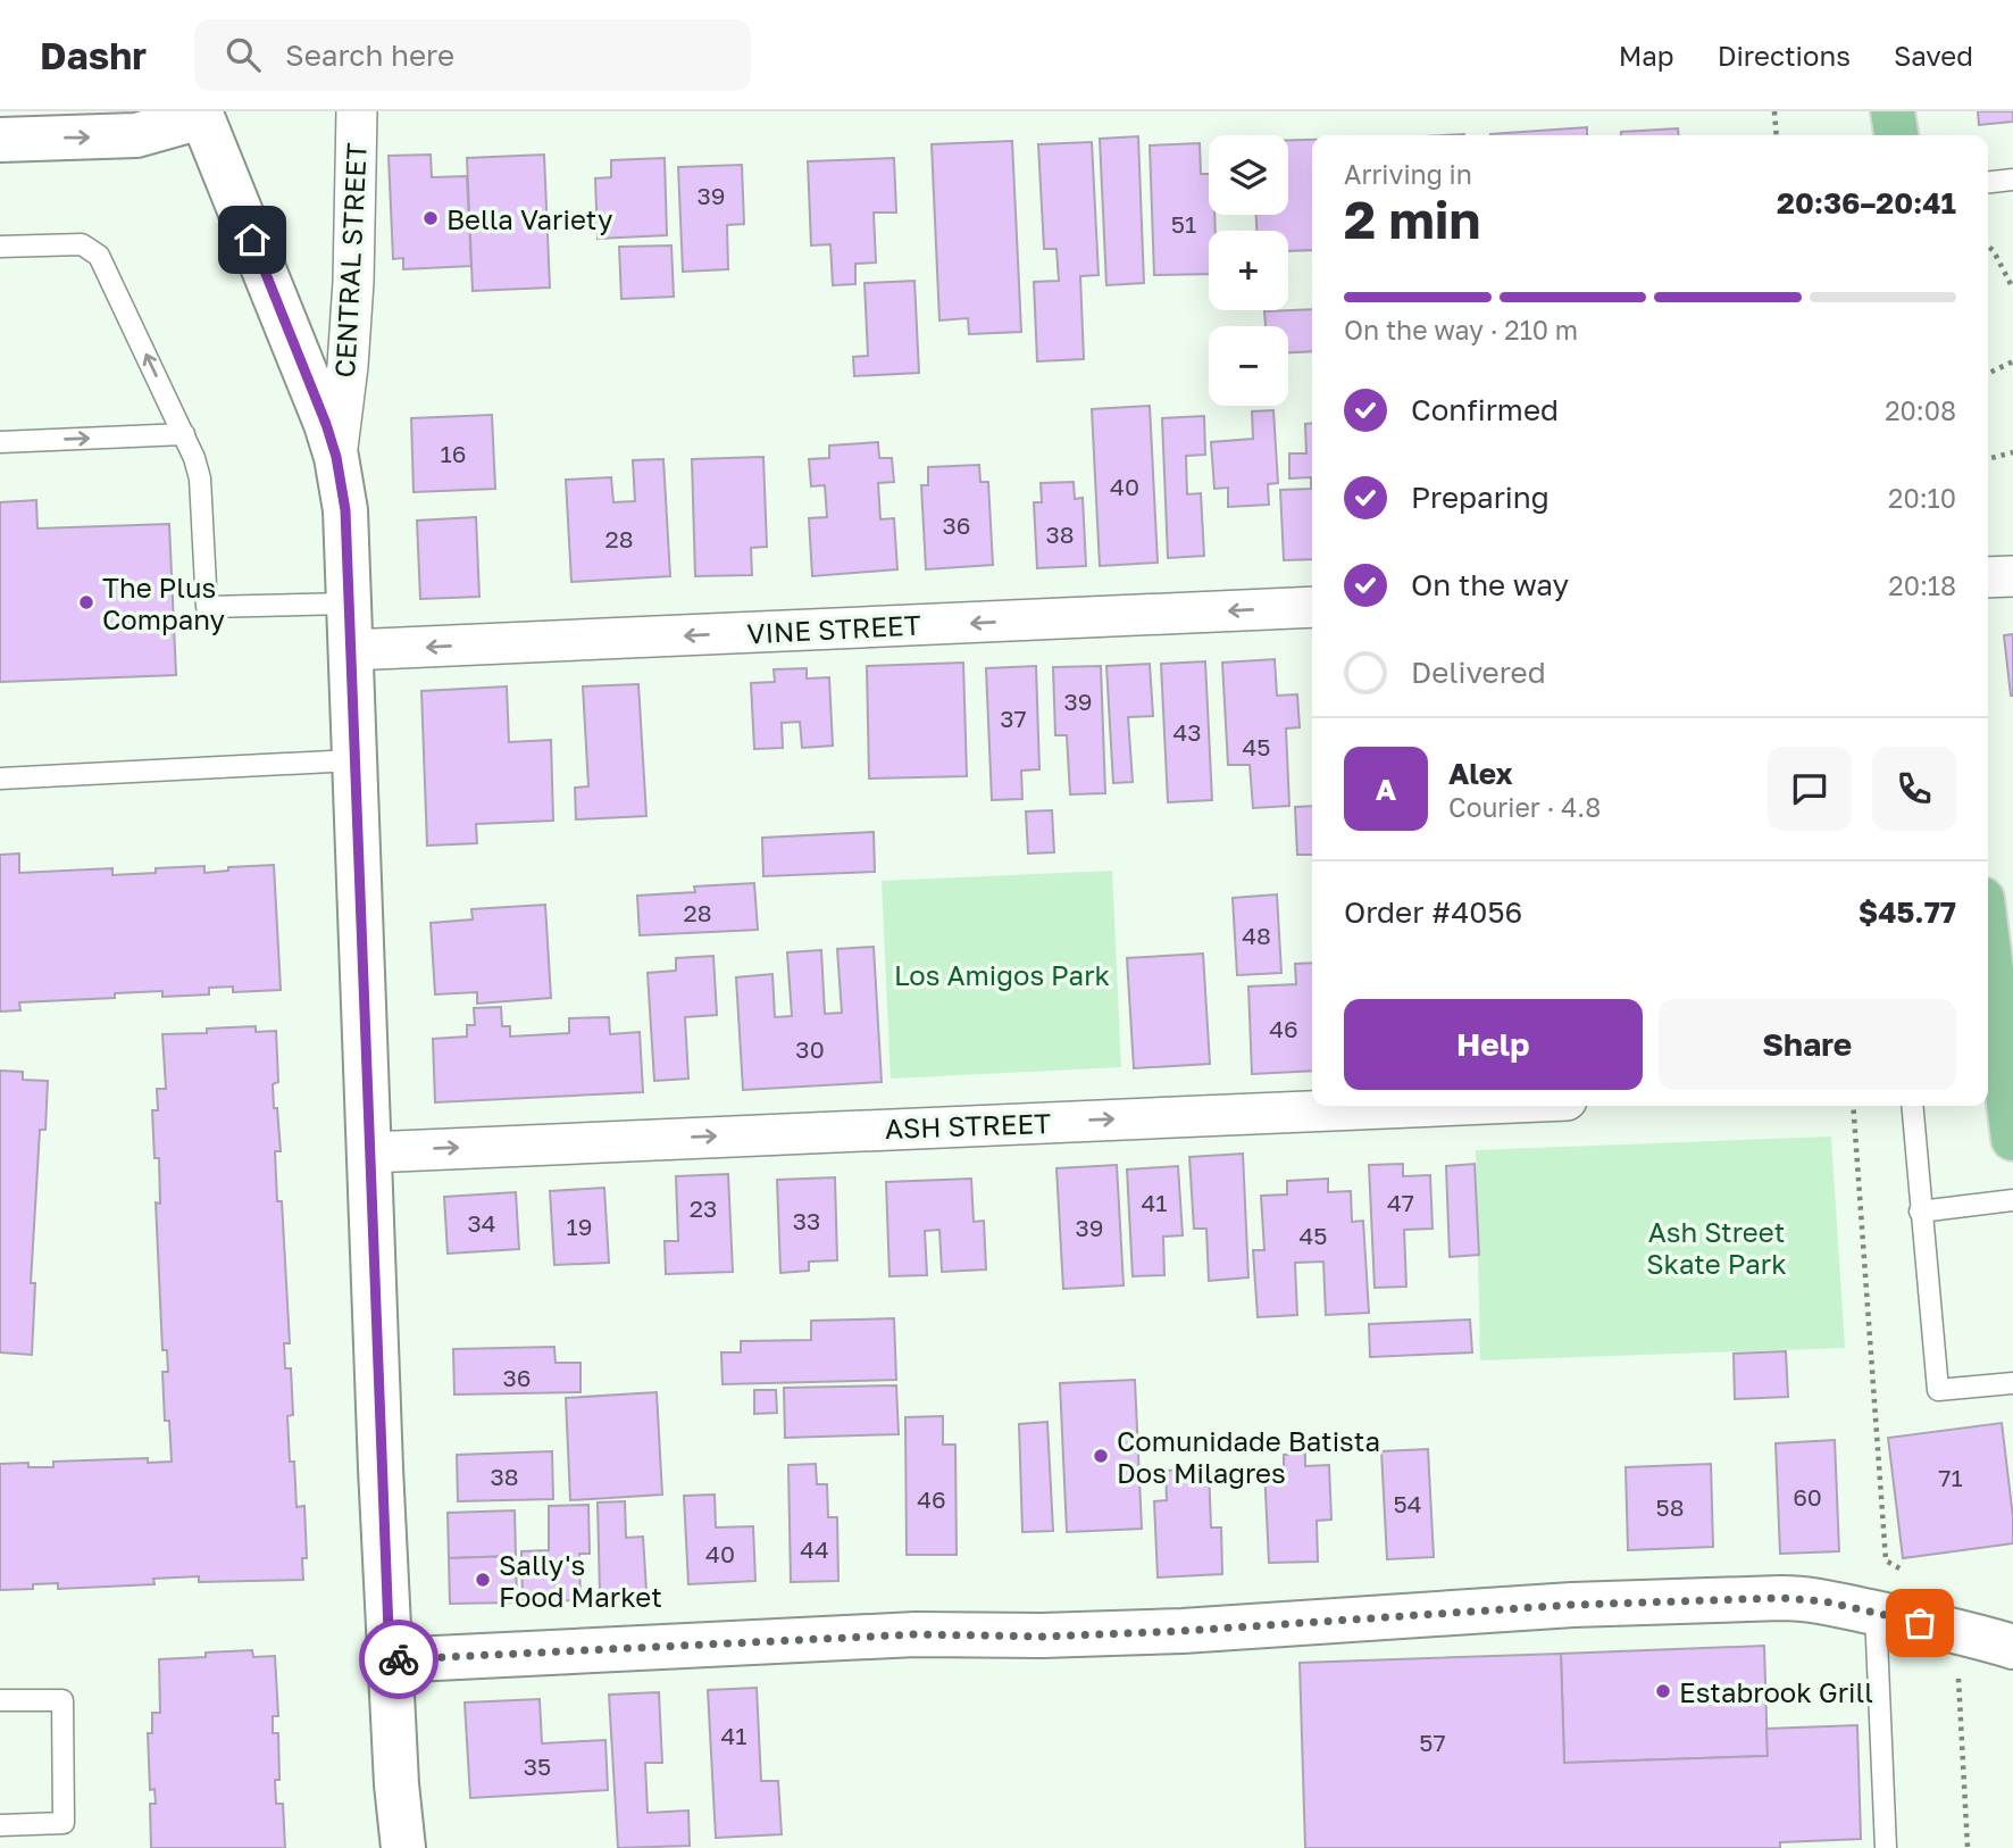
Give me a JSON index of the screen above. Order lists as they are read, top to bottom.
{
  "streets": {
    "main road": ["CENTRAL STREET"],
    "street": ["VINE STREET", "ASH STREET"]
  },
  "crossings": [
    ["CENTRAL STREET", "VINE STREET"],
    ["CENTRAL STREET", "ASH STREET"]
  ],
  "one_way": ["VINE STREET", "ASH STREET"],
  "parks": ["Los Amigos Park", "Ash Street Skate Park"],
  "places": [
    "Bella Variety",
    "The Plus Company",
    "Comunidade Batista Dos Milagres",
    "Sally's Food Market",
    "Estabrook Grill"
  ],
  "house_numbers": [
    "39",
    "51",
    "16",
    "40",
    "36",
    "38",
    "28",
    "39",
    "37",
    "43",
    "45",
    "28",
    "48",
    "46",
    "30",
    "41",
    "47",
    "23",
    "33",
    "34",
    "19",
    "39",
    "45",
    "36",
    "38",
    "71",
    "60",
    "46",
    "54",
    "58",
    "44",
    "40",
    "41",
    "57",
    "35"
  ],
  "page": {
    "header": "Dashr",
    "search": "Search here",
    "nav": ["Map", "Directions", "Saved"],
    "map_buttons": ["+", "−"],
    "heading": ["2 min", "Arriving in", "20:36–20:41"],
    "panel": [
      "Alex",
      "Courier · 4.8",
      "Order #4056",
      "$45.77"
    ],
    "bar": "On the way · 210 m",
    "list": [
      ["Confirmed", "20:08"],
      ["Preparing", "20:10"],
      ["On the way", "20:18"],
      "Delivered"
    ],
    "round": "A",
    "buttons": ["Help", "Share"]
  }
}
